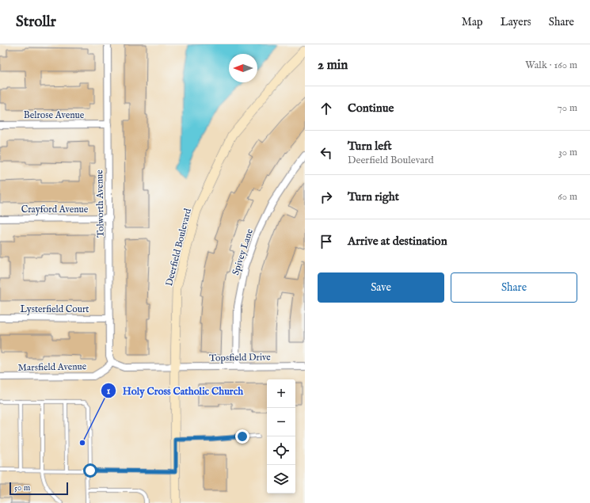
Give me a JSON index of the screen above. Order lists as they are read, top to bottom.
{
  "streets": {
    "street": [
      "Belrose Avenue",
      "Tolworth Avenue",
      "Crayford Avenue",
      "Deerfield Boulevard",
      "Spivey Lane",
      "Lysterfield Court",
      "Topsfield Drive",
      "Marsfield Avenue"
    ]
  },
  "crossings": [
    ["Belrose Avenue", "Tolworth Avenue"],
    ["Tolworth Avenue", "Crayford Avenue"],
    ["Tolworth Avenue", "Lysterfield Court"],
    ["Tolworth Avenue", "Marsfield Avenue"],
    ["Deerfield Boulevard", "Topsfield Drive"],
    ["Spivey Lane", "Topsfield Drive"]
  ],
  "places": ["Holy Cross Catholic Church"],
  "scale_bar": "50 m",
  "north": "left",
  "page": {
    "header": "Strollr",
    "nav": ["Map", "Layers", "Share"],
    "heading": ["2 min", "Walk · 160 m"],
    "list": [
      ["Continue", "70 m"],
      ["Turn left", "Deerfield Boulevard", "30 m"],
      ["Turn right", "60 m"],
      "Arrive at destination"
    ],
    "buttons": ["Save", "Share"],
    "map_buttons": ["+", "−"],
    "scale": "50 m"
  }
}
